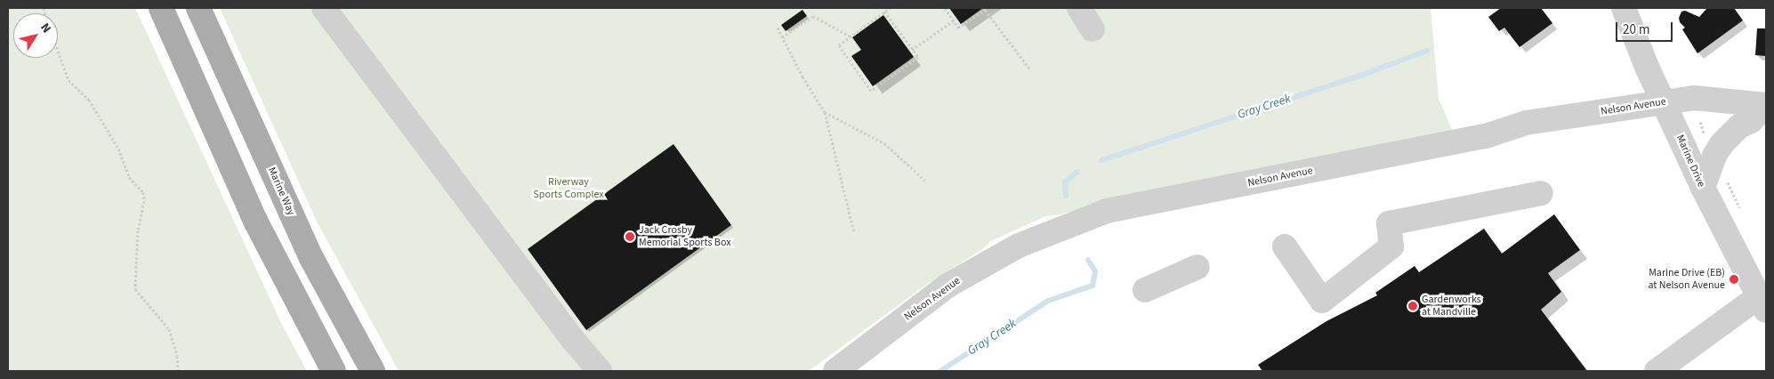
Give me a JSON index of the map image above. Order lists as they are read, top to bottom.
{
  "streets": {
    "main road": ["Marine Way"],
    "street": ["Nelson Avenue", "Marine Drive"]
  },
  "crossings": [
    ["Nelson Avenue", "Marine Drive"]
  ],
  "water": ["Gray Creek"],
  "parks": ["Riverway Sports Complex"],
  "places": ["Jack Crosby Memorial Sports Box", "Marine Drive (EB) at Nelson Avenue", "Gardenworks at Mandville"],
  "scale_bar": "20 m",
  "north": "top right"
}
